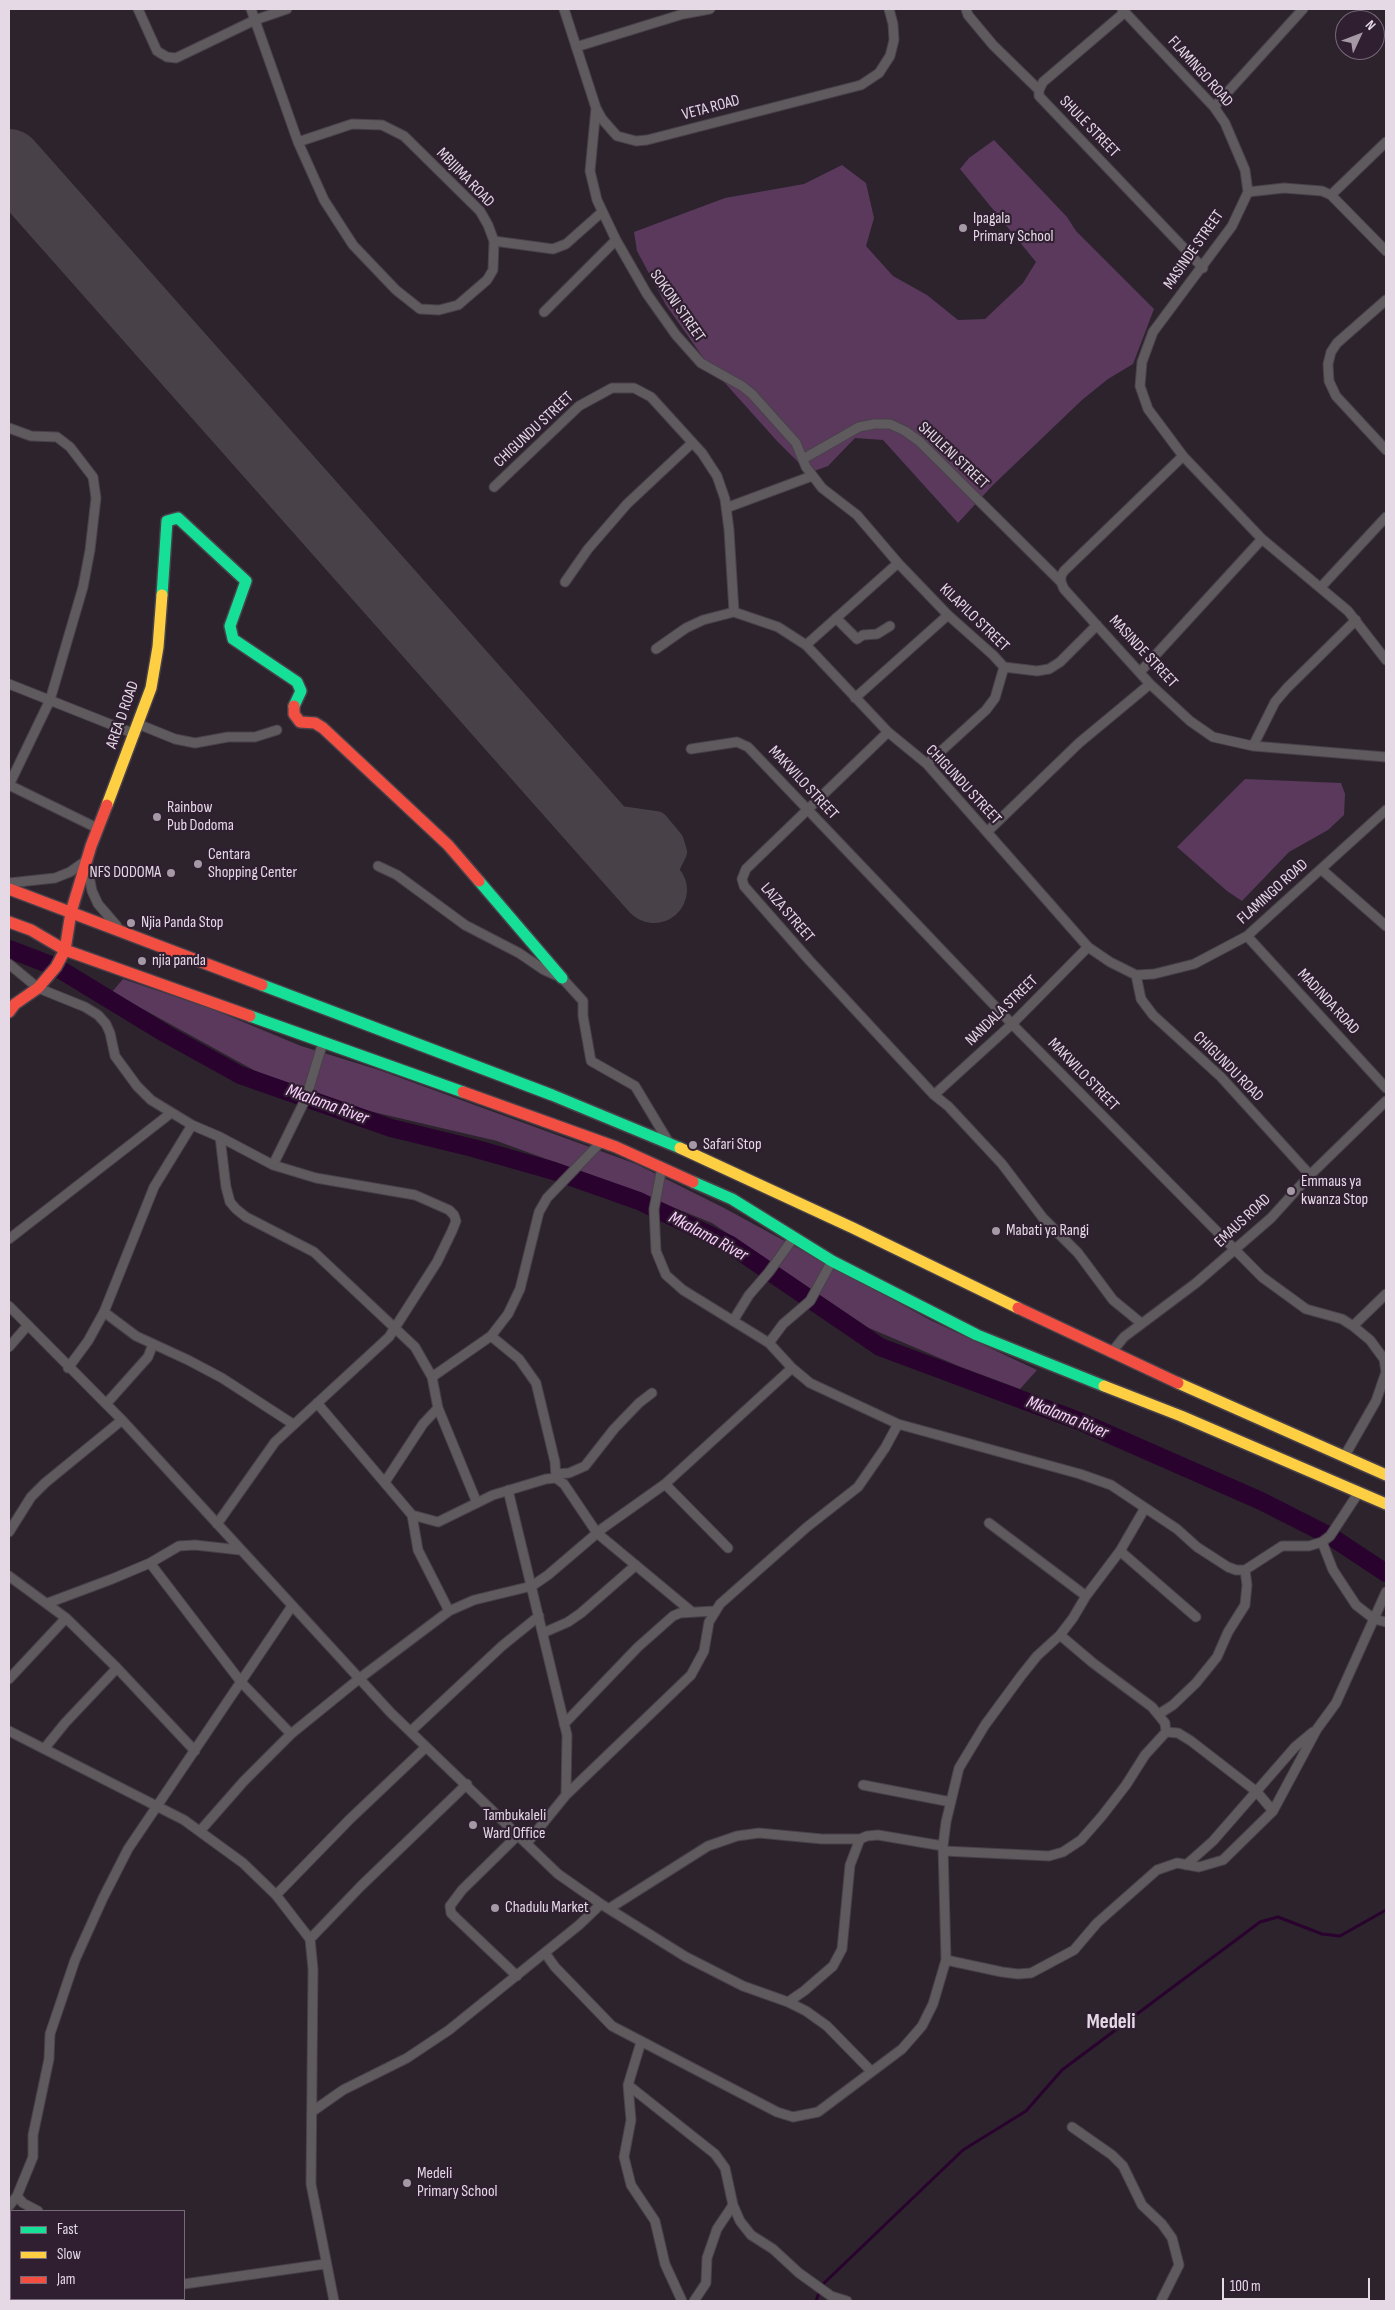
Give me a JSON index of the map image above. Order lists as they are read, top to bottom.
{
  "streets": {
    "main road": ["AREA D ROAD"],
    "street": [
      "FLAMINGO ROAD",
      "VETA ROAD",
      "SHULE STREET",
      "MBIJIMA ROAD",
      "MASINDE STREET",
      "SOKONI STREET",
      "CHIGUNDU STREET",
      "SHULENI STREET",
      "KILAPILO STREET",
      "MAKWILO STREET",
      "LAIZA STREET",
      "MADINDA ROAD",
      "NANDALA STREET",
      "CHIGUNDU ROAD",
      "EMAUS ROAD"
    ]
  },
  "crossings": [
    ["FLAMINGO ROAD", "SHULE STREET"],
    ["FLAMINGO ROAD", "MASINDE STREET"],
    ["FLAMINGO ROAD", "CHIGUNDU STREET"],
    ["FLAMINGO ROAD", "MADINDA ROAD"],
    ["FLAMINGO ROAD", "CHIGUNDU ROAD"],
    ["VETA ROAD", "SOKONI STREET"],
    ["SHULE STREET", "MASINDE STREET"],
    ["MASINDE STREET", "SHULENI STREET"],
    ["SOKONI STREET", "SHULENI STREET"],
    ["SOKONI STREET", "KILAPILO STREET"],
    ["CHIGUNDU STREET", "KILAPILO STREET"],
    ["CHIGUNDU STREET", "LAIZA STREET"],
    ["CHIGUNDU STREET", "NANDALA STREET"],
    ["CHIGUNDU STREET", "CHIGUNDU ROAD"],
    ["MAKWILO STREET", "LAIZA STREET"],
    ["MAKWILO STREET", "NANDALA STREET"],
    ["MAKWILO STREET", "EMAUS ROAD"],
    ["LAIZA STREET", "NANDALA STREET"],
    ["LAIZA STREET", "EMAUS ROAD"],
    ["CHIGUNDU ROAD", "EMAUS ROAD"]
  ],
  "districts": ["Medeli"],
  "water": ["Mkalama River"],
  "places": [
    "Ipagala Primary School",
    "Rainbow Pub Dodoma",
    "Centara Shopping Center",
    "NFS DODOMA",
    "Njia Panda Stop",
    "njia panda",
    "Safari Stop",
    "Emmaus ya kwanza Stop",
    "Mabati ya Rangi",
    "Tambukaleli Ward Office",
    "Chadulu Market",
    "Medeli Primary School"
  ],
  "legend": ["Fast", "Slow", "Jam"],
  "scale_bar": "100 m",
  "north": "top right"
}
